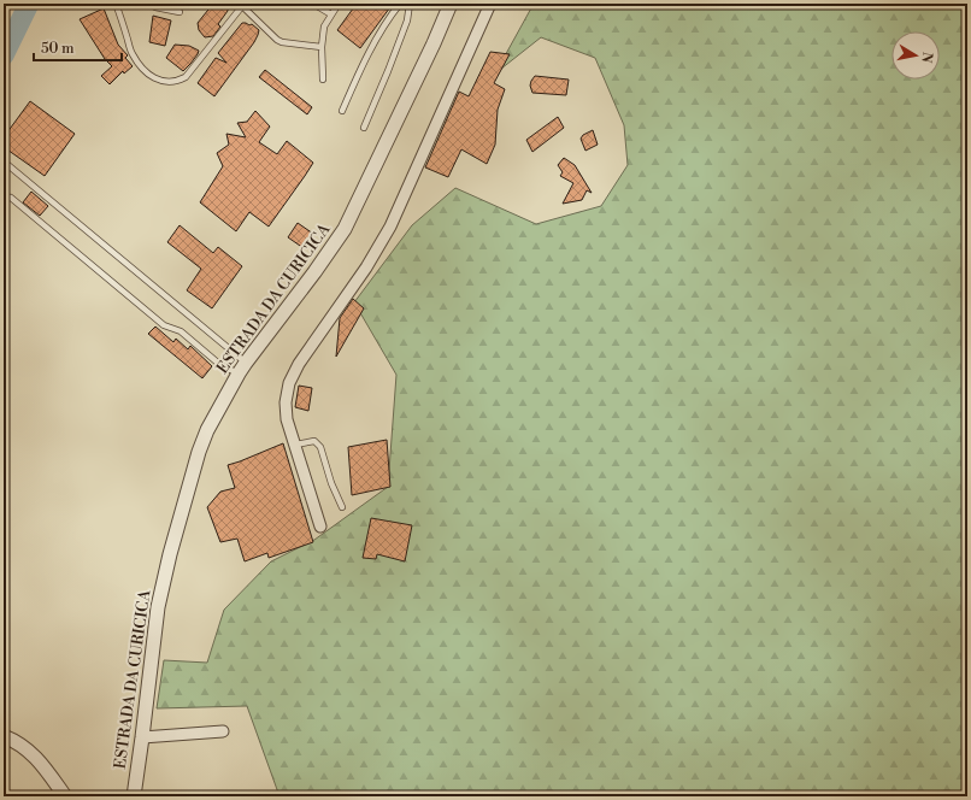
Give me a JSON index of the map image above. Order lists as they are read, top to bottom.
{
  "streets": {
    "street": ["ESTRADA DA CURICICA"]
  },
  "scale_bar": "50 m",
  "north": "right"
}
